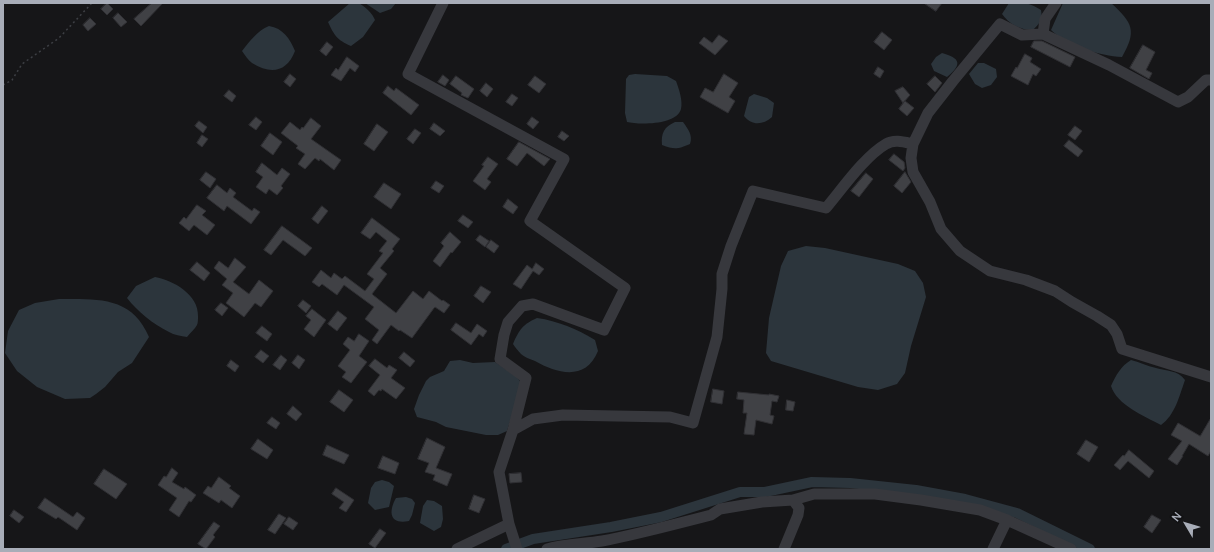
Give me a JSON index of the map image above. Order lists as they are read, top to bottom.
{
  "north": "top left"
}
